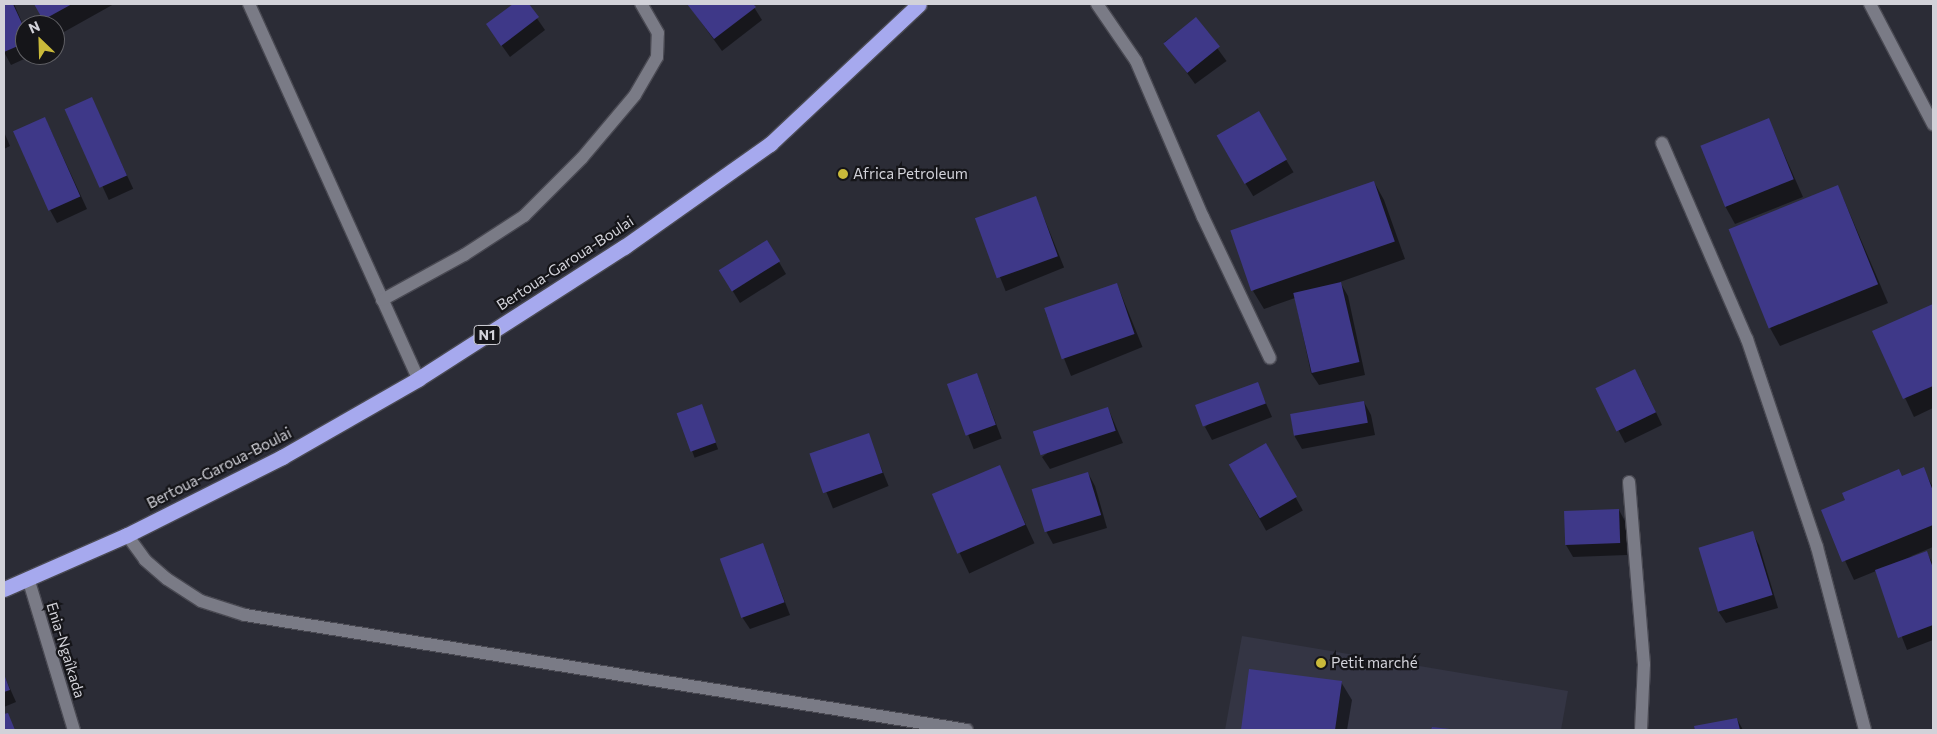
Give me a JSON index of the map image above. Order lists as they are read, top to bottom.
{
  "streets": {
    "highway": ["Bertoua-Garoua-Boulai", "N1"],
    "street": ["Enia-Ngaîkada"]
  },
  "crossings": [
    ["Bertoua-Garoua-Boulai", "Enia-Ngaîkada"]
  ],
  "places": ["Africa Petroleum", "Petit marché"],
  "north": "top left"
}
